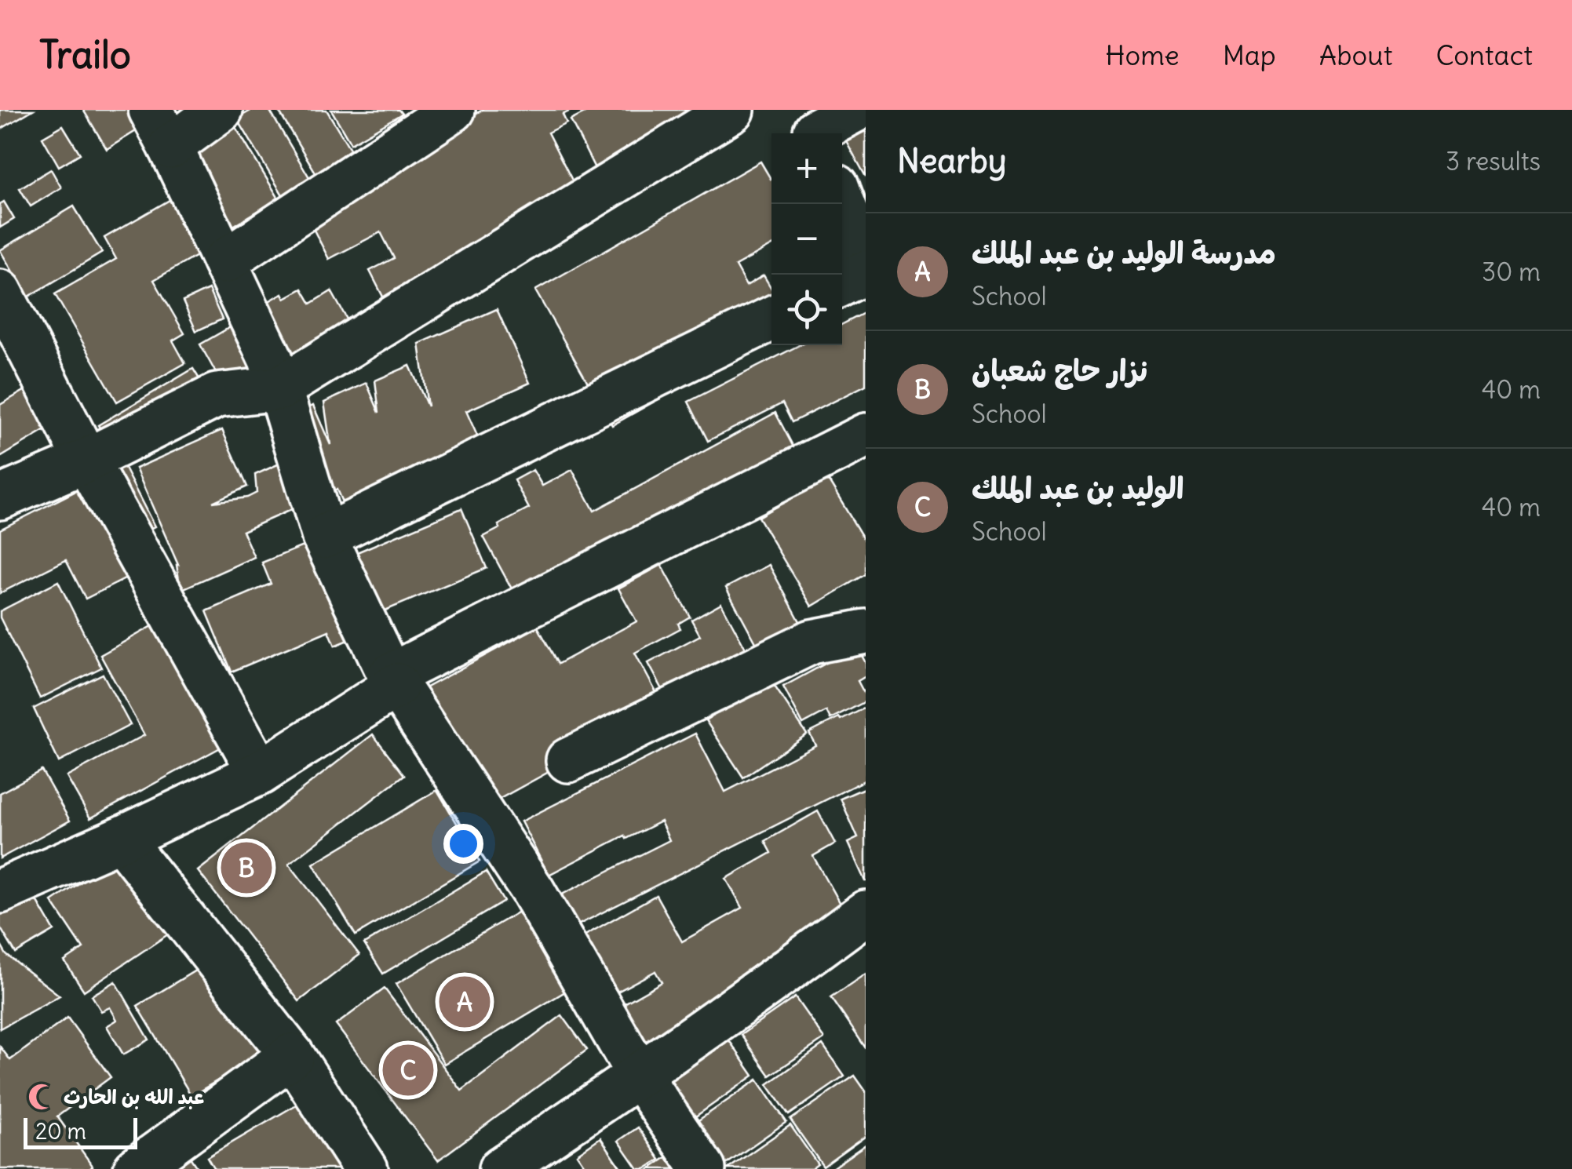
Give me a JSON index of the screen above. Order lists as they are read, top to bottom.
{
  "places": {
    "mosque": ["عبد الله بن الحارث"]
  },
  "scale_bar": "20 m",
  "page": {
    "header": "Trailo",
    "nav": [
      "Home",
      "Map",
      "About",
      "Contact"
    ],
    "heading": ["Nearby", "3 results"],
    "map_buttons": ["+", "−"],
    "list": [
      {
        "mark": "A",
        "name": "مدرسة الوليد بن عبد الملك",
        "note": "School",
        "value": "30 m"
      },
      {
        "mark": "B",
        "name": "نزار حاج شعبان",
        "note": "School",
        "value": "40 m"
      },
      {
        "mark": "C",
        "name": "الوليد بن عبد الملك",
        "note": "School",
        "value": "40 m"
      }
    ],
    "pins": ["B", "A", "C"],
    "scale": "20 m"
  }
}
